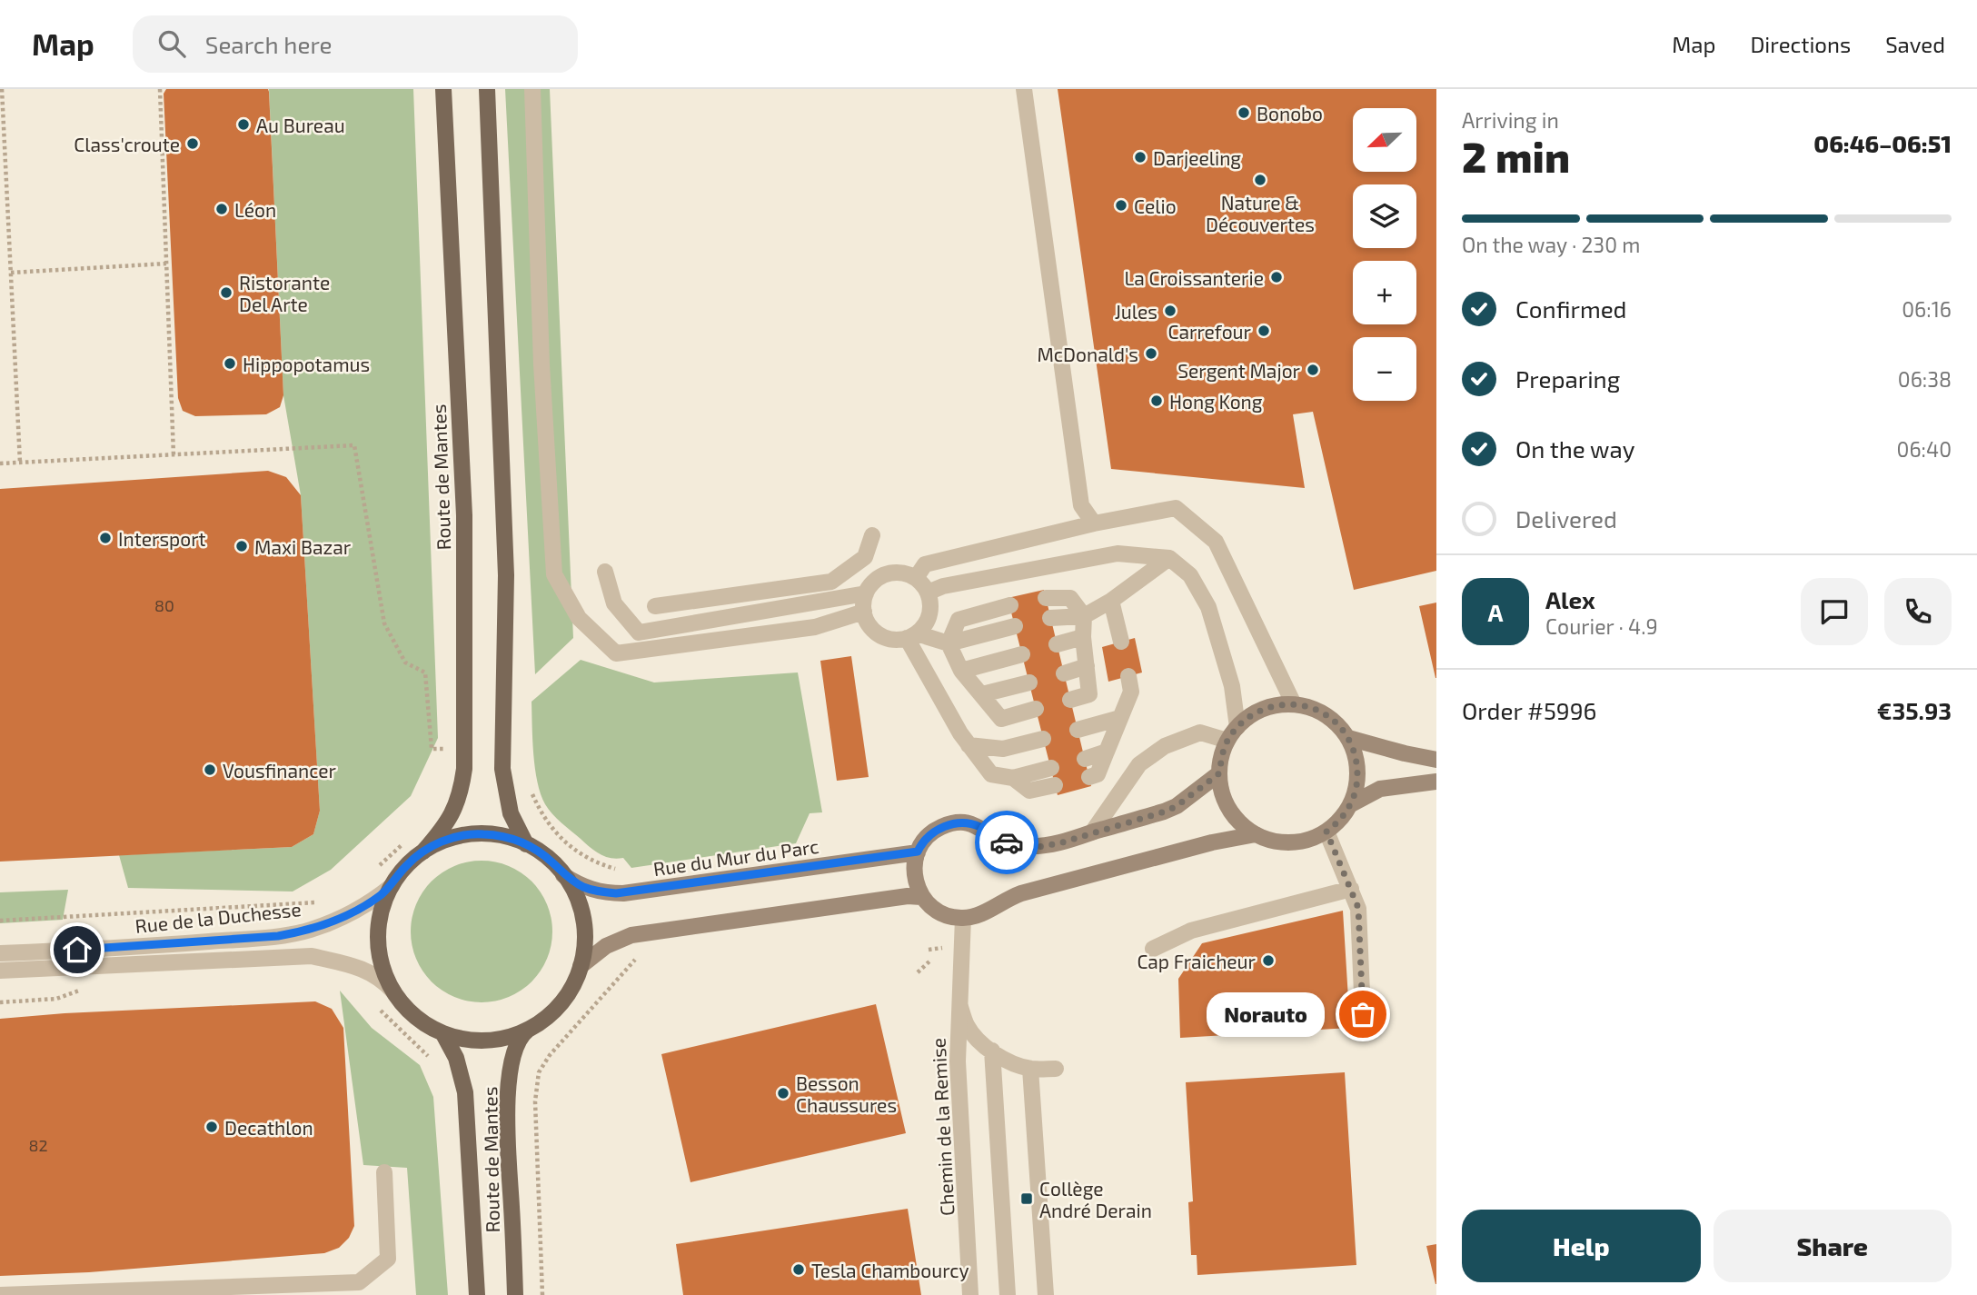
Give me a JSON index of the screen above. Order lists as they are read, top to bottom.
{
  "streets": {
    "main road": ["Route de Mantes"],
    "street": ["Rue du Mur du Parc", "Rue de la Duchesse", "Chemin de la Remise"]
  },
  "crossings": [
    ["Route de Mantes", "Rue du Mur du Parc"],
    ["Route de Mantes", "Rue de la Duchesse"],
    ["Rue du Mur du Parc", "Rue de la Duchesse"]
  ],
  "places": {
    "other": [
      "Bonobo",
      "Au Bureau",
      "Class'croute",
      "Darjeeling",
      "Nature & Découvertes",
      "Celio",
      "Léon",
      "La Croissanterie",
      "Ristorante Del Arte",
      "Jules",
      "Carrefour",
      "McDonald's",
      "Hippopotamus",
      "Sergent Major",
      "Hong Kong",
      "Intersport",
      "Maxi Bazar",
      "Vousfinancer",
      "Cap Fraicheur",
      "Norauto",
      "Besson Chaussures",
      "Decathlon",
      "Tesla Chambourcy"
    ],
    "transit": ["Collège André Derain"]
  },
  "house_numbers": ["80", "82"],
  "north": "bottom left",
  "page": {
    "header": "Map",
    "search": "Search here",
    "nav": ["Map", "Directions", "Saved"],
    "heading": ["2 min", "Arriving in", "06:46–06:51"],
    "panel": [
      "Alex",
      "Courier · 4.9",
      "Order #5996",
      "€35.93"
    ],
    "map_buttons": ["+", "−"],
    "bar": "On the way · 230 m",
    "list": [
      ["Confirmed", "06:16"],
      ["Preparing", "06:38"],
      ["On the way", "06:40"],
      "Delivered"
    ],
    "round": "A",
    "bubble": "Norauto",
    "buttons": ["Help", "Share"]
  }
}
